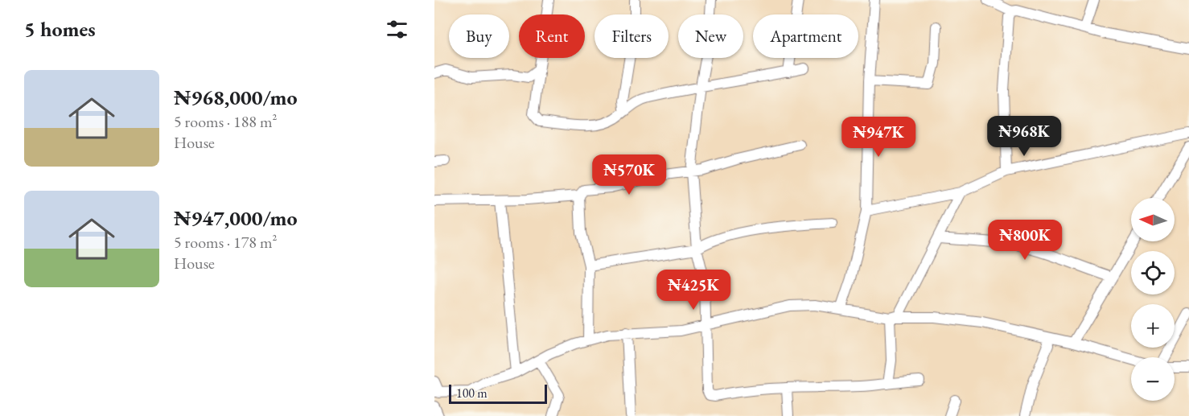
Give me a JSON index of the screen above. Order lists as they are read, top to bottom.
{
  "scale_bar": "100 m",
  "north": "left",
  "page": {
    "heading": "5 homes",
    "chip": [
      "Buy",
      "Rent",
      "Filters",
      "New",
      "Apartment"
    ],
    "list": [
      {
        "name": "₦968,000/mo",
        "note": "5 rooms · 188 m² · House"
      },
      {
        "name": "₦947,000/mo",
        "note": "5 rooms · 178 m² · House"
      }
    ],
    "price": [
      "₦968K",
      "₦947K",
      "₦570K",
      "₦800K",
      "₦425K"
    ],
    "map_buttons": ["+", "−"],
    "scale": "100 m"
  }
}
